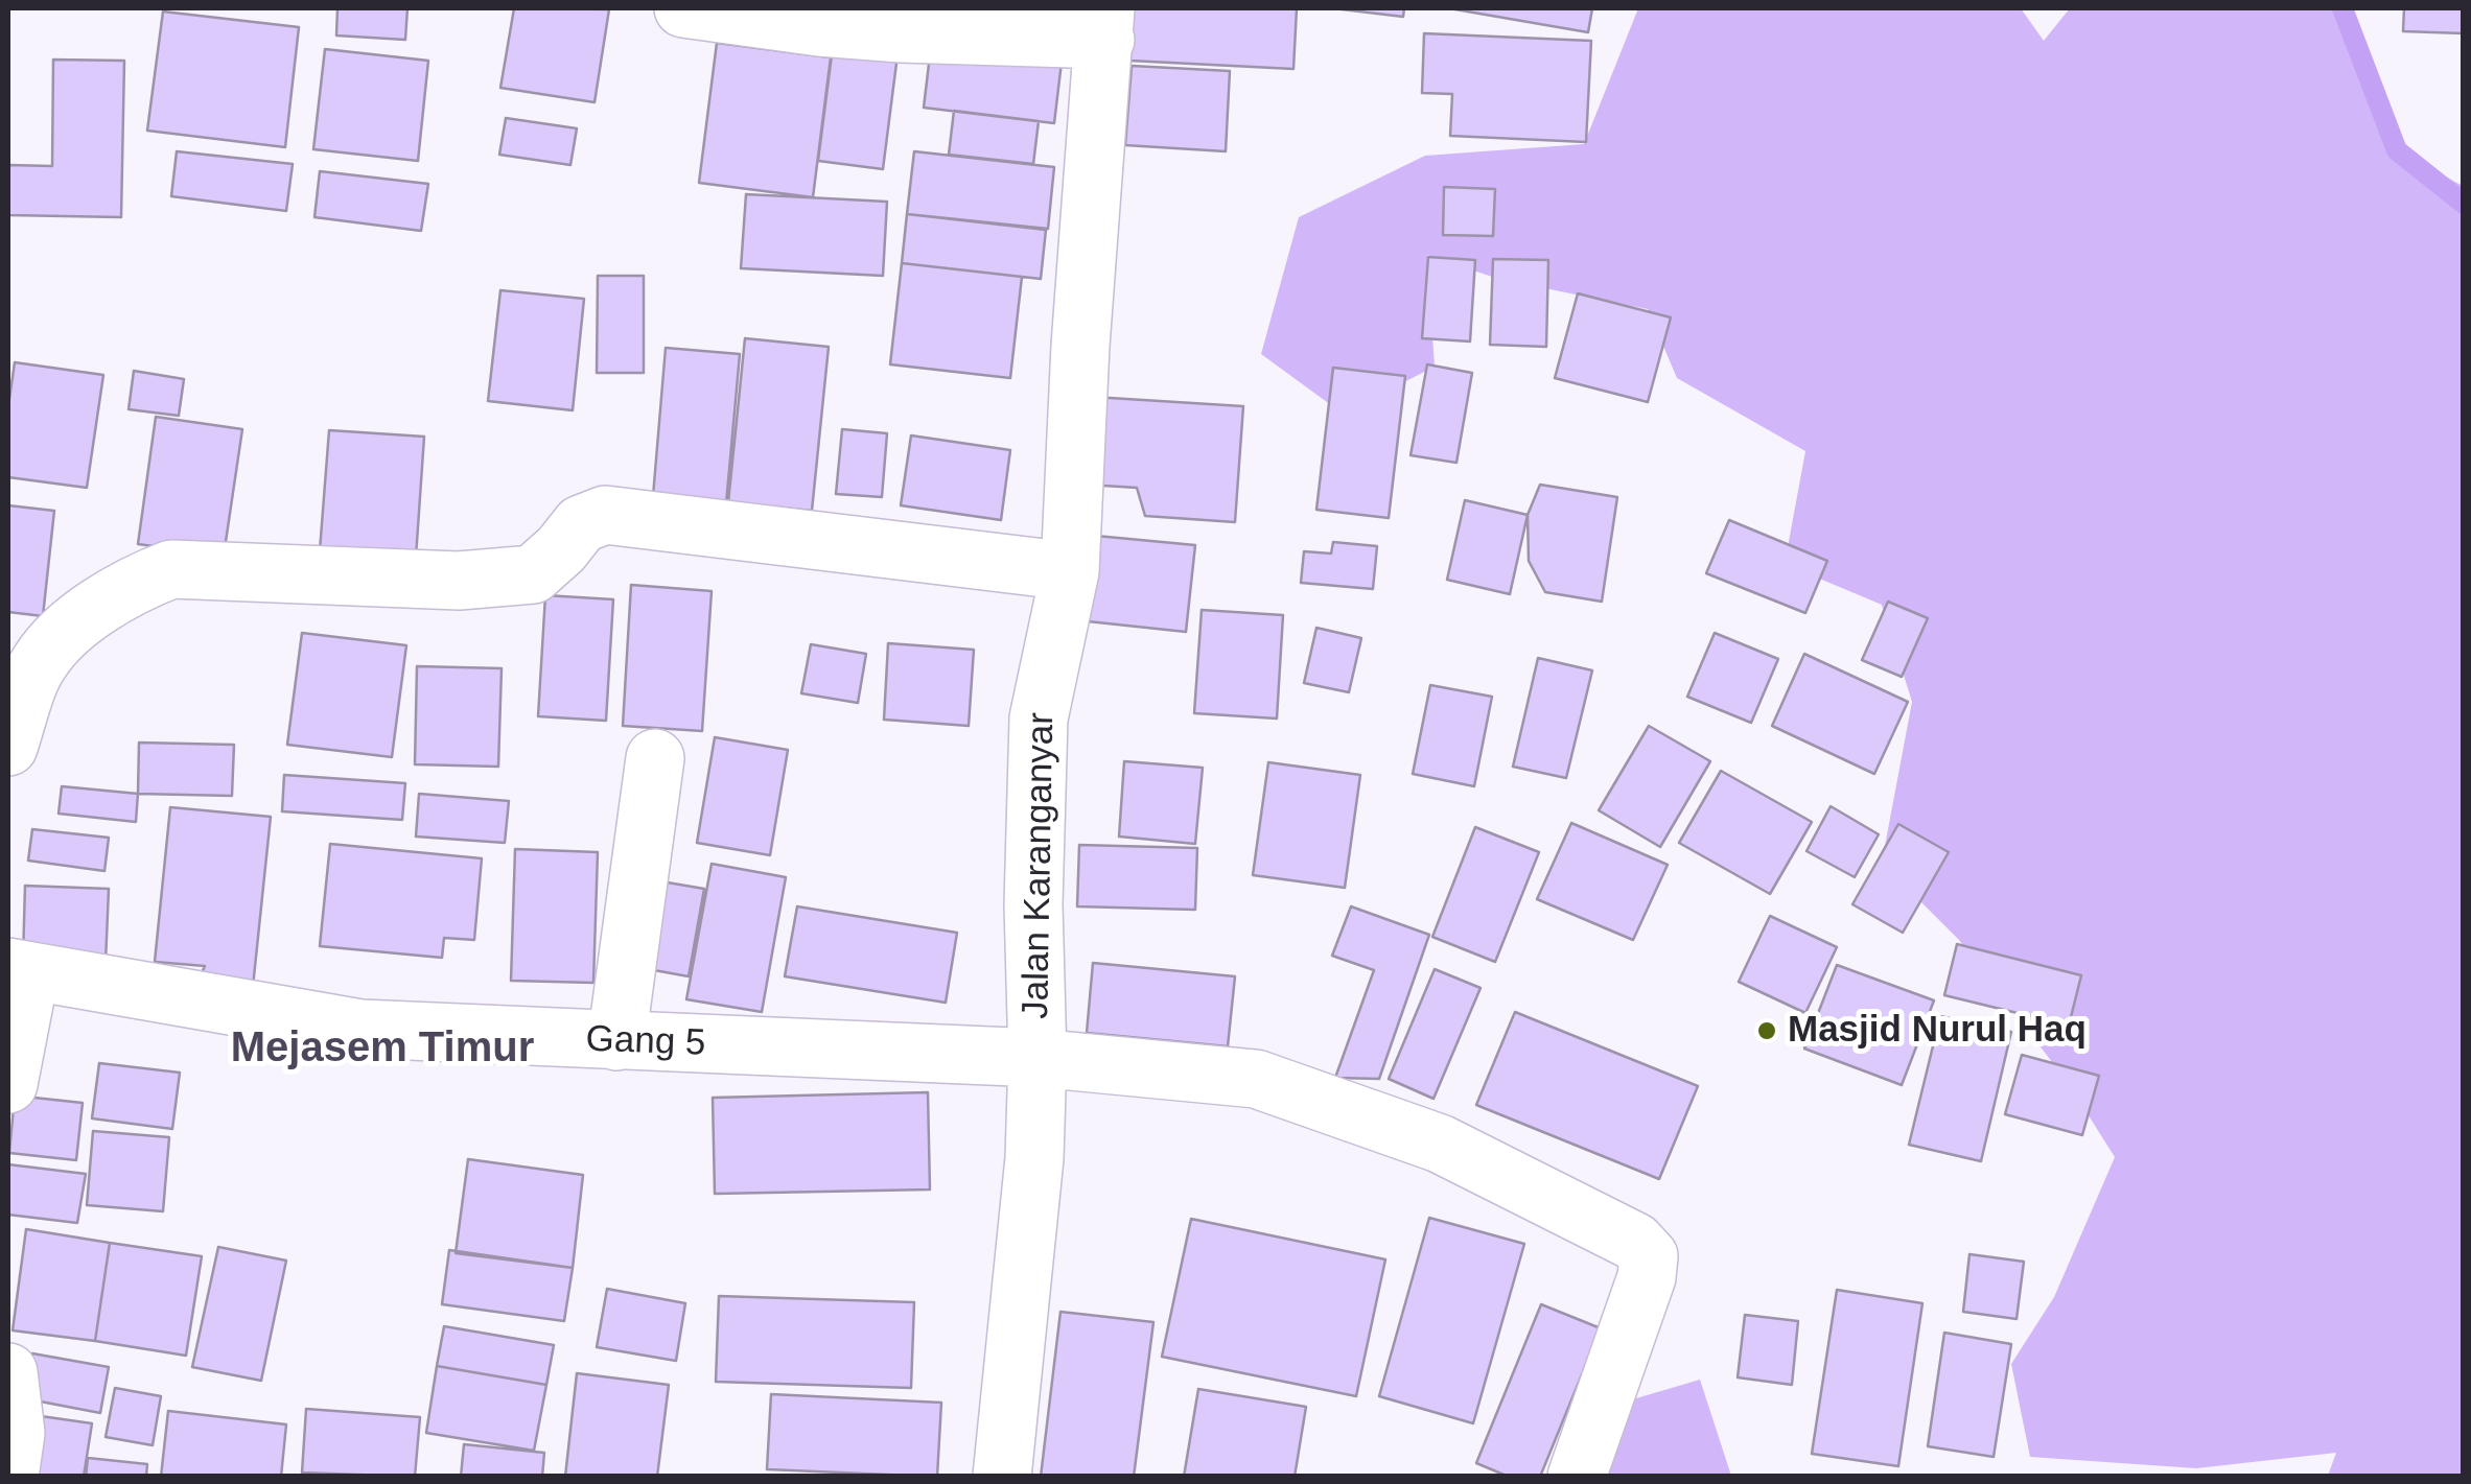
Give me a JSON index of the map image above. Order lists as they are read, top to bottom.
{
  "streets": {
    "street": ["Jalan Karanganyar", "Gang 5"]
  },
  "crossings": [
    ["Jalan Karanganyar", "Gang 5"]
  ],
  "districts": ["Mejasem Timur"],
  "places": ["Masjid Nurul Haq"]
}
